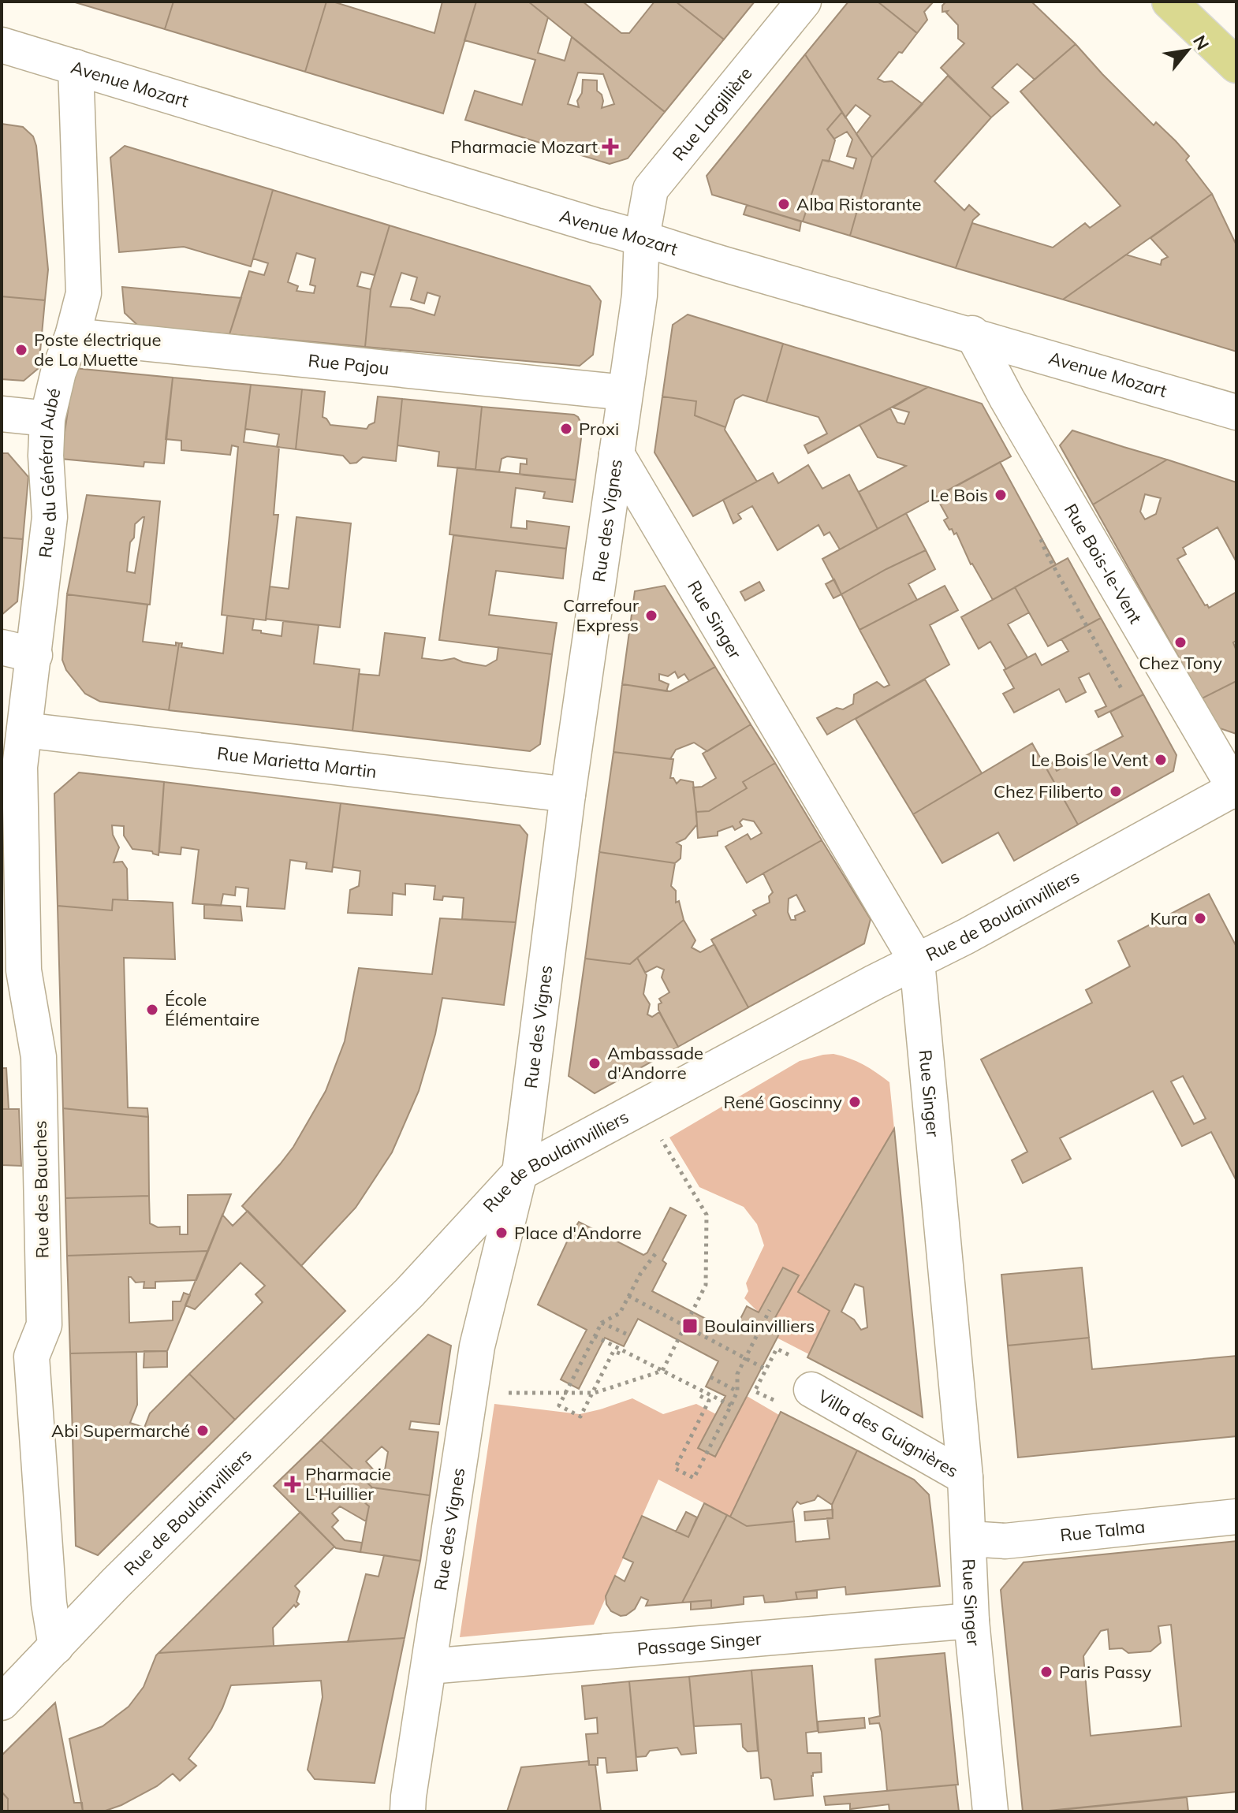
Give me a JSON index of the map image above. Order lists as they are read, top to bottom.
{
  "streets": {
    "street": [
      "Avenue Mozart",
      "Rue Largillière",
      "Rue Pajou",
      "Rue du Général Aubé",
      "Rue des Vignes",
      "Rue Bois-le-Vent",
      "Rue Singer",
      "Rue Marietta Martin",
      "Rue de Boulainvilliers",
      "Rue des Bauches",
      "Villa des Guignières",
      "Rue Talma",
      "Passage Singer"
    ]
  },
  "crossings": [
    ["Avenue Mozart", "Rue Largillière"],
    ["Avenue Mozart", "Rue du Général Aubé"],
    ["Avenue Mozart", "Rue des Vignes"],
    ["Avenue Mozart", "Rue Bois-le-Vent"],
    ["Rue Largillière", "Rue des Vignes"],
    ["Rue Pajou", "Rue du Général Aubé"],
    ["Rue Pajou", "Rue des Vignes"],
    ["Rue du Général Aubé", "Rue Marietta Martin"],
    ["Rue du Général Aubé", "Rue des Bauches"],
    ["Rue des Vignes", "Rue Singer"],
    ["Rue des Vignes", "Rue Marietta Martin"],
    ["Rue des Vignes", "Rue de Boulainvilliers"],
    ["Rue des Vignes", "Passage Singer"],
    ["Rue Bois-le-Vent", "Rue de Boulainvilliers"],
    ["Rue Singer", "Rue de Boulainvilliers"],
    ["Rue Singer", "Villa des Guignières"],
    ["Rue Singer", "Rue Talma"],
    ["Rue Singer", "Passage Singer"],
    ["Rue Marietta Martin", "Rue des Bauches"],
    ["Rue de Boulainvilliers", "Rue des Bauches"]
  ],
  "places": {
    "health": ["Pharmacie Mozart", "Pharmacie L'Huillier"],
    "other": [
      "Alba Ristorante",
      "Poste électrique de La Muette",
      "Proxi",
      "Le Bois",
      "Carrefour Express",
      "Chez Tony",
      "Le Bois le Vent",
      "Chez Filiberto",
      "Kura",
      "École Élémentaire",
      "Ambassade d'Andorre",
      "René Goscinny",
      "Place d'Andorre",
      "Abi Supermarché",
      "Paris Passy"
    ],
    "transit": ["Boulainvilliers"]
  },
  "north": "top right"
}
